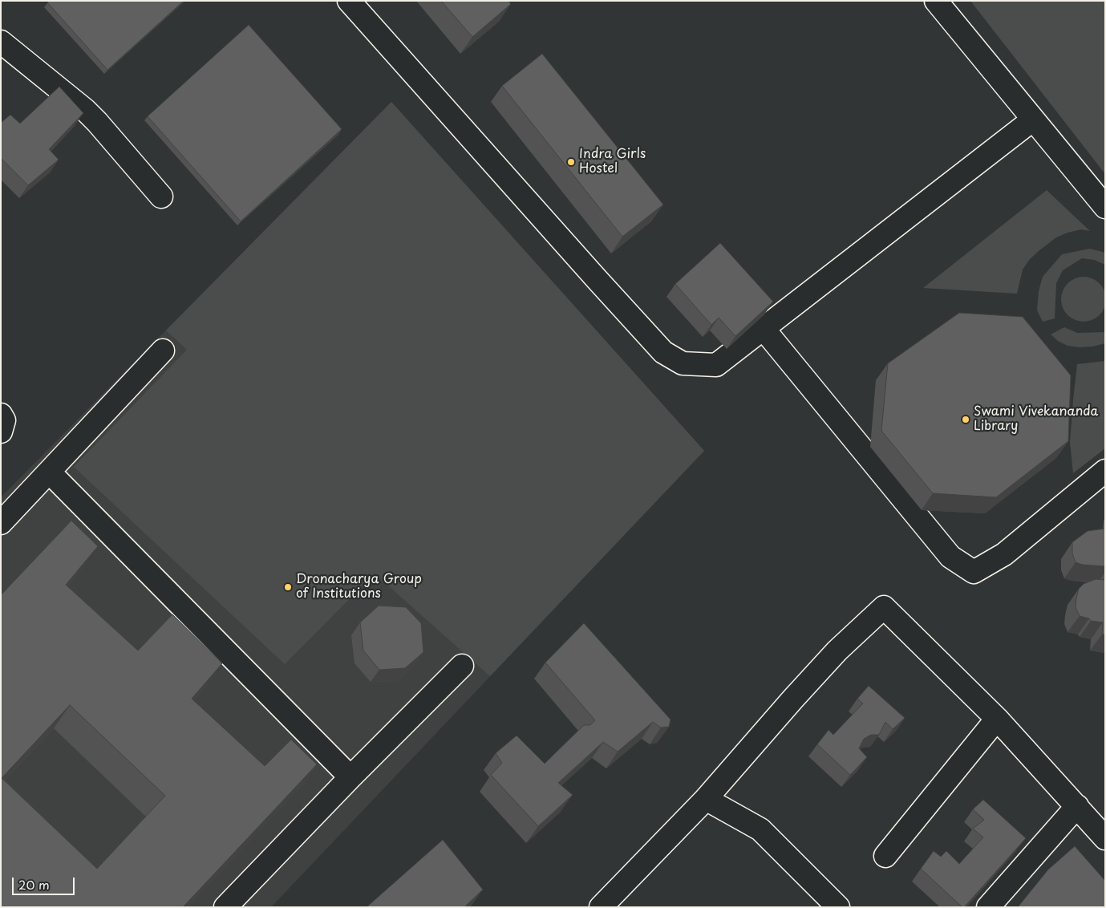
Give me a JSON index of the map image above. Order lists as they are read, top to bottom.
{
  "places": ["Indra Girls Hostel", "Swami Vivekananda Library", "Dronacharya Group of Institutions"],
  "scale_bar": "20 m"
}
